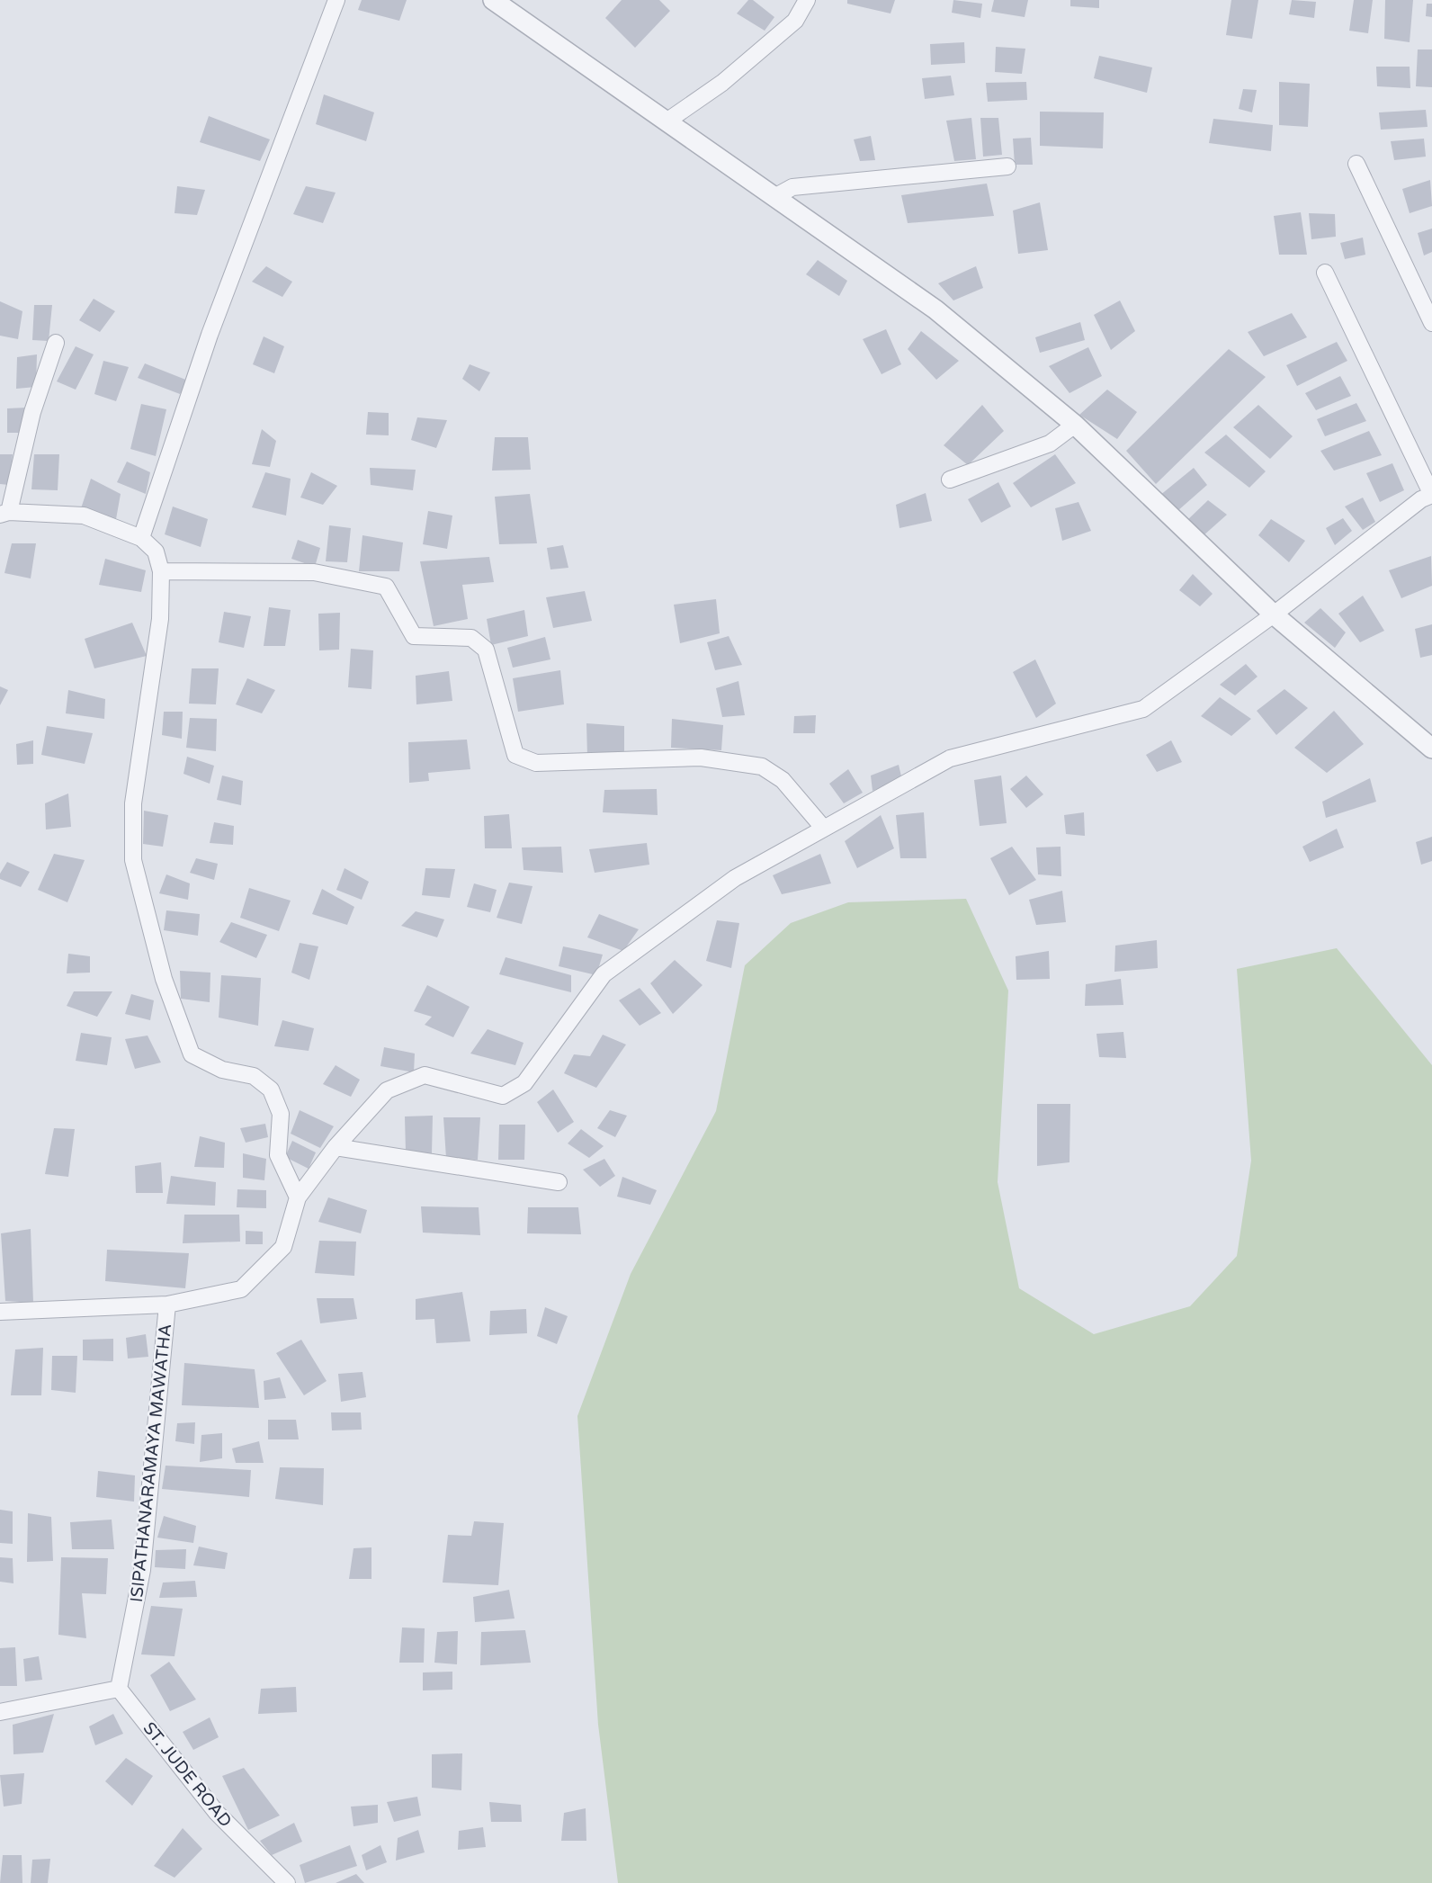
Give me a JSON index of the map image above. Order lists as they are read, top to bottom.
{
  "streets": {
    "street": ["ISIPATHANARAMAYA MAWATHA", "ST. JUDE ROAD"]
  },
  "crossings": [
    ["ISIPATHANARAMAYA MAWATHA", "ST. JUDE ROAD"]
  ]
}
